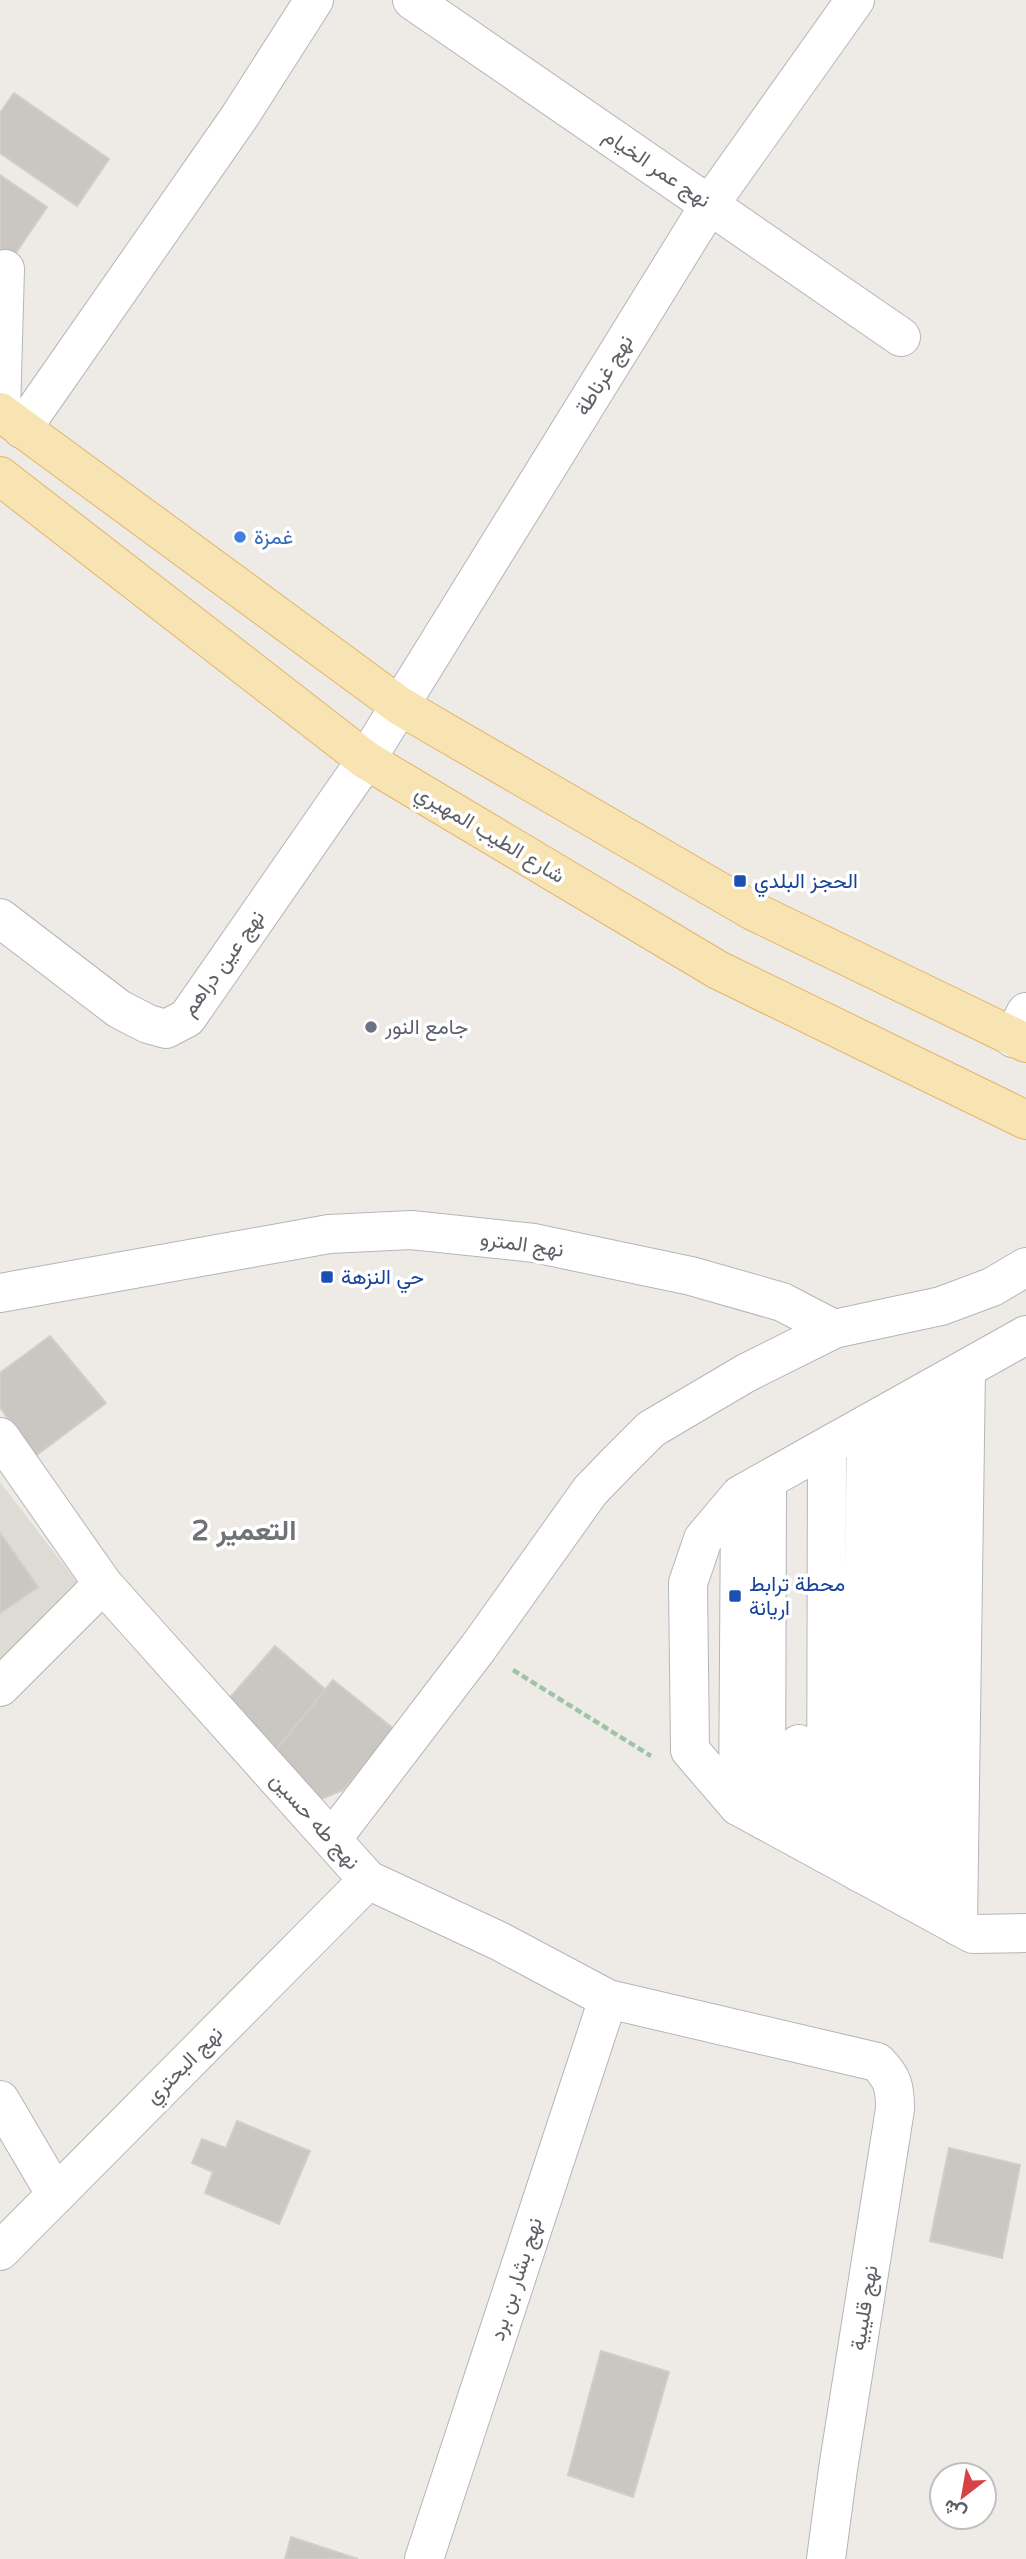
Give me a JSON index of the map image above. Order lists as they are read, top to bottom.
{
  "streets": {
    "main road": ["شارع الطيب المهيري"],
    "street": [
      "نهج عمر الخيام",
      "نهج غرناطة",
      "نهج عين دراهم",
      "نهج المترو",
      "نهج طه حسين",
      "نهج البحتري",
      "نهج بشار بن برد",
      "نهج قليبية"
    ]
  },
  "crossings": [
    ["نهج عمر الخيام", "نهج غرناطة"],
    ["نهج غرناطة", "شارع الطيب المهيري"],
    ["نهج غرناطة", "نهج عين دراهم"],
    ["شارع الطيب المهيري", "نهج عين دراهم"],
    ["نهج طه حسين", "نهج البحتري"],
    ["نهج طه حسين", "نهج بشار بن برد"],
    ["نهج طه حسين", "نهج قليبية"]
  ],
  "districts": ["التعمير 2"],
  "places": {
    "other": ["غمزة", "جامع النور"],
    "transit": ["الحجز البلدي", "حي النزهة", "محطة ترابط اريانة"]
  },
  "north": "bottom left"
}
